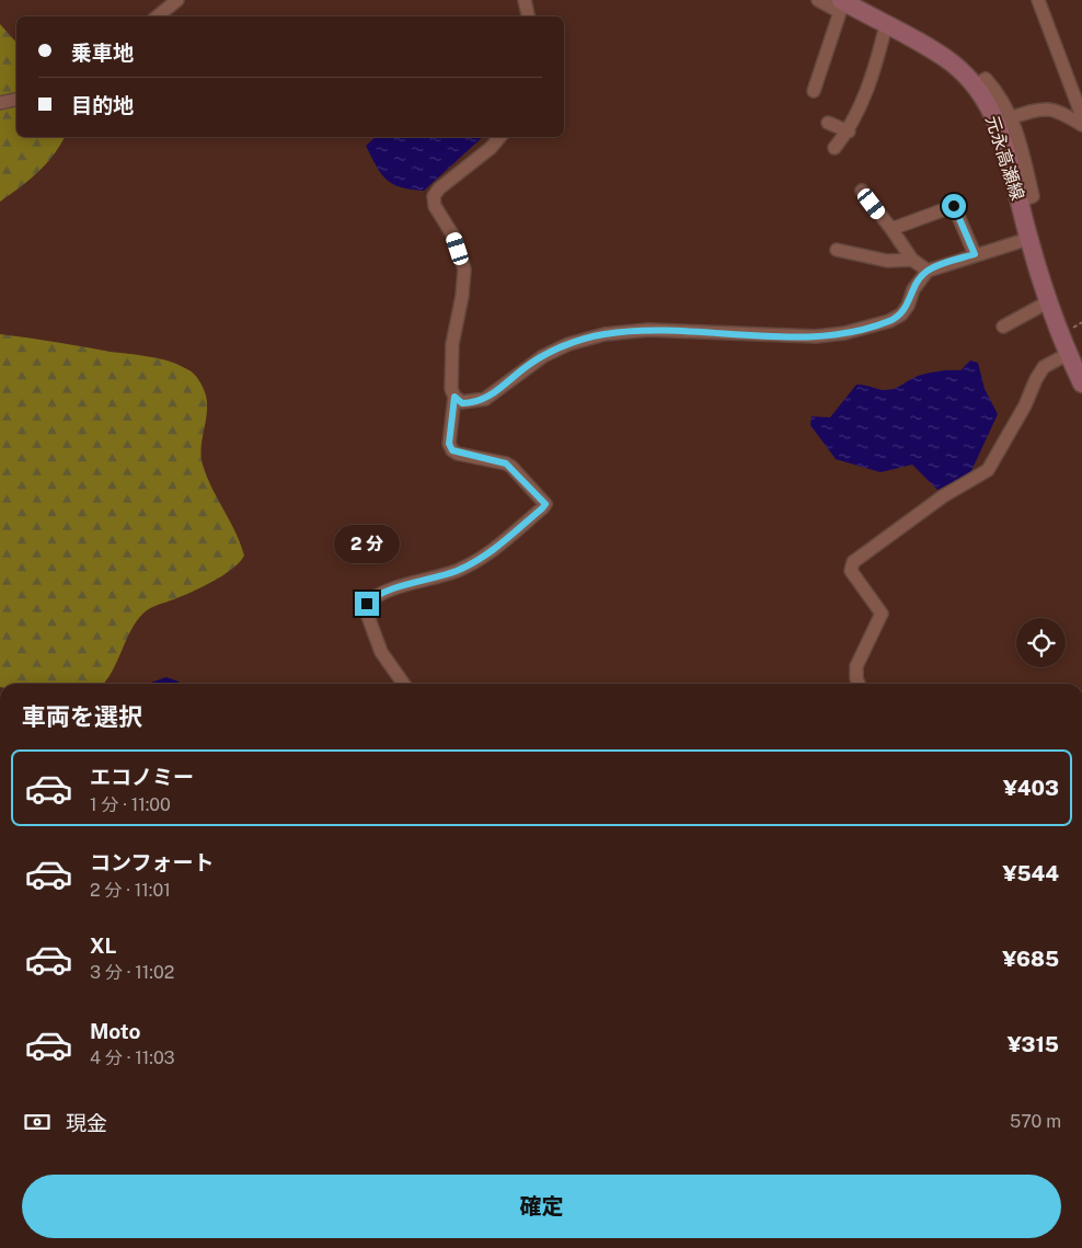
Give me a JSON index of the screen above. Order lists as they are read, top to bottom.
{
  "streets": {
    "main road": ["元永高瀬線"]
  },
  "page": {
    "banner": ["乗車地", "目的地"],
    "bubble": "2 分",
    "heading": "車両を選択",
    "list": [
      {
        "name": "エコノミー",
        "note": "1 分 · 11:00",
        "value": "¥403"
      },
      {
        "name": "コンフォート",
        "note": "2 分 · 11:01",
        "value": "¥544"
      },
      {
        "name": "XL",
        "note": "3 分 · 11:02",
        "value": "¥685"
      },
      {
        "name": "Moto",
        "note": "4 分 · 11:03",
        "value": "¥315"
      }
    ],
    "pay": ["現金", "570 m"],
    "buttons": "確定"
  }
}
